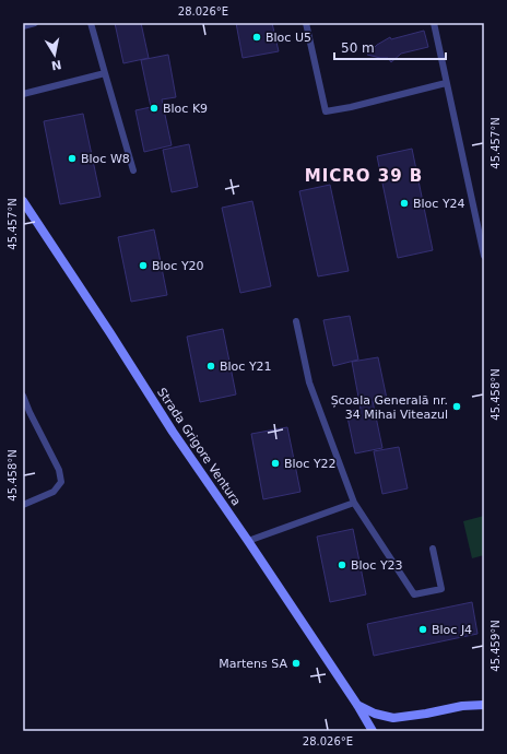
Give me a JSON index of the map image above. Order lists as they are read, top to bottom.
{
  "streets": {
    "street": ["Strada Grigore Ventura"]
  },
  "districts": ["MICRO 39 B"],
  "places": [
    "Bloc U5",
    "Bloc K9",
    "Bloc W8",
    "Bloc Y24",
    "Bloc Y20",
    "Bloc Y21",
    "Școala Generală nr. 34 Mihai Viteazul",
    "Bloc Y22",
    "Bloc Y23",
    "Bloc J4",
    "Martens SA"
  ],
  "scale_bar": "50 m",
  "north": "bottom",
  "coordinates": [
    "28.026°E",
    "45.457°N",
    "45.458°N",
    "45.459°N"
  ]
}
